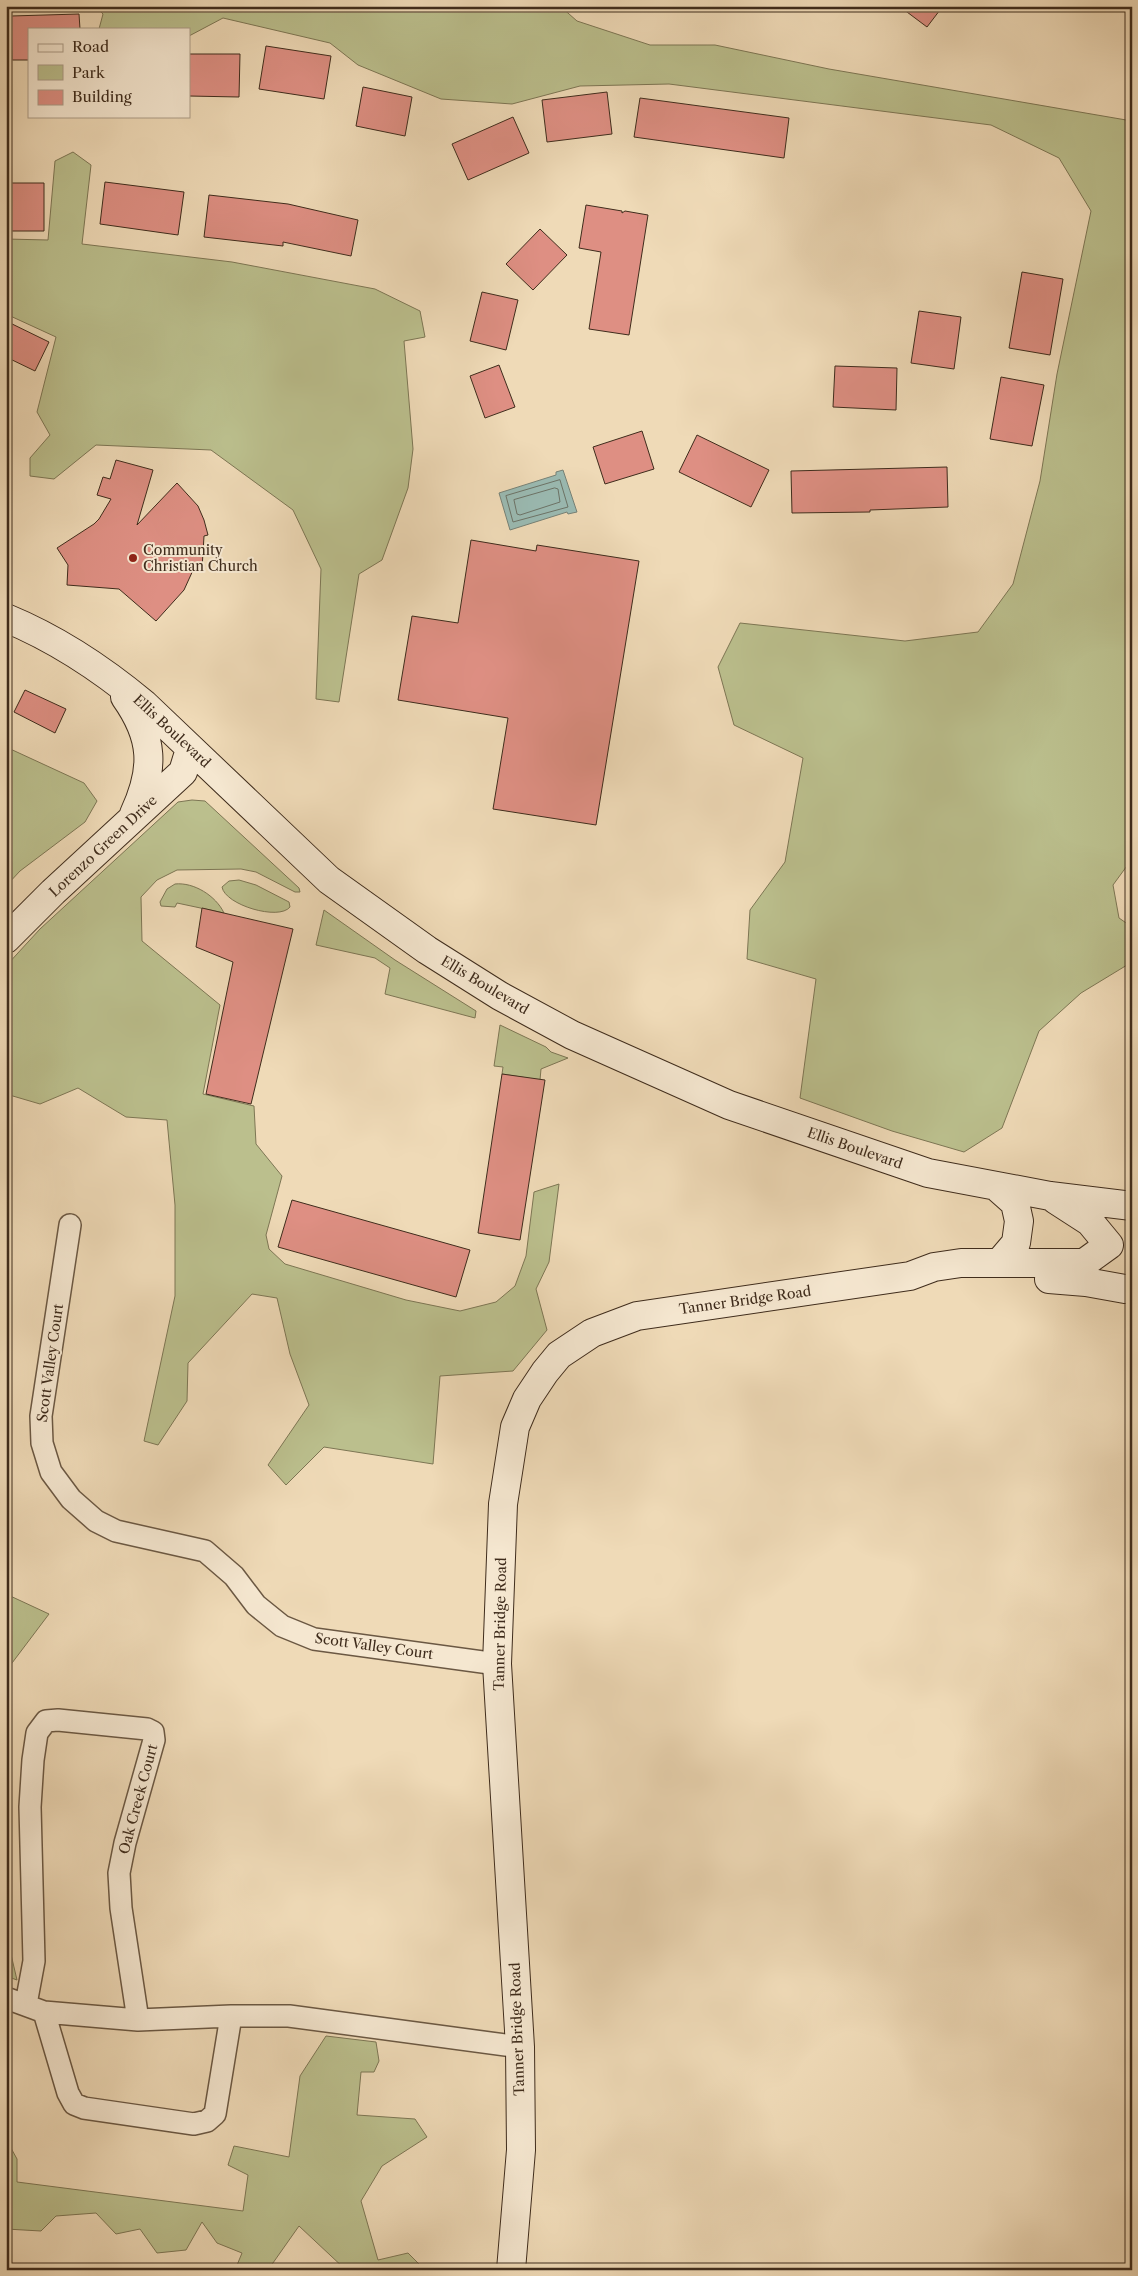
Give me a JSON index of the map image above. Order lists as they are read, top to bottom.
{
  "streets": {
    "main road": ["Ellis Boulevard", "Lorenzo Green Drive", "Tanner Bridge Road"],
    "street": ["Scott Valley Court", "Oak Creek Court"]
  },
  "crossings": [
    ["Ellis Boulevard", "Lorenzo Green Drive"],
    ["Ellis Boulevard", "Tanner Bridge Road"],
    ["Tanner Bridge Road", "Scott Valley Court"]
  ],
  "places": ["Community Christian Church"],
  "legend": ["Road", "Park", "Building"]
}
